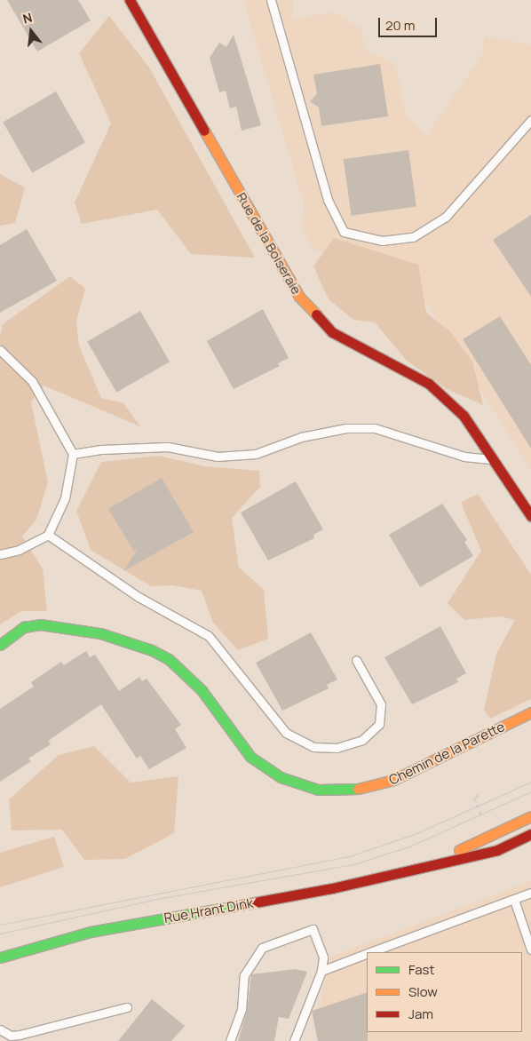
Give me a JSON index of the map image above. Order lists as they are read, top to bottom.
{
  "streets": {
    "street": ["Rue de la Boiseraie", "Chemin de la Parette", "Rue Hrant Dink"]
  },
  "legend": ["Fast", "Slow", "Jam"],
  "scale_bar": "20 m",
  "north": "top"
}
